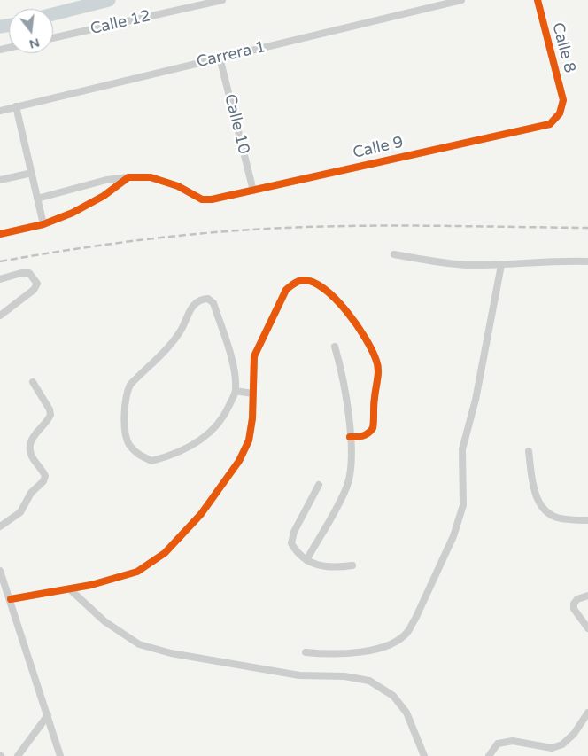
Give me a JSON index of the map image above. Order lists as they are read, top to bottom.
{
  "streets": {
    "street": [
      "Calle 12",
      "Calle 8",
      "Carrera 1",
      "Calle 10",
      "Calle 9"
    ]
  },
  "crossings": [
    ["Calle 8", "Calle 9"],
    ["Carrera 1", "Calle 10"],
    ["Calle 10", "Calle 9"]
  ],
  "north": "bottom"
}
